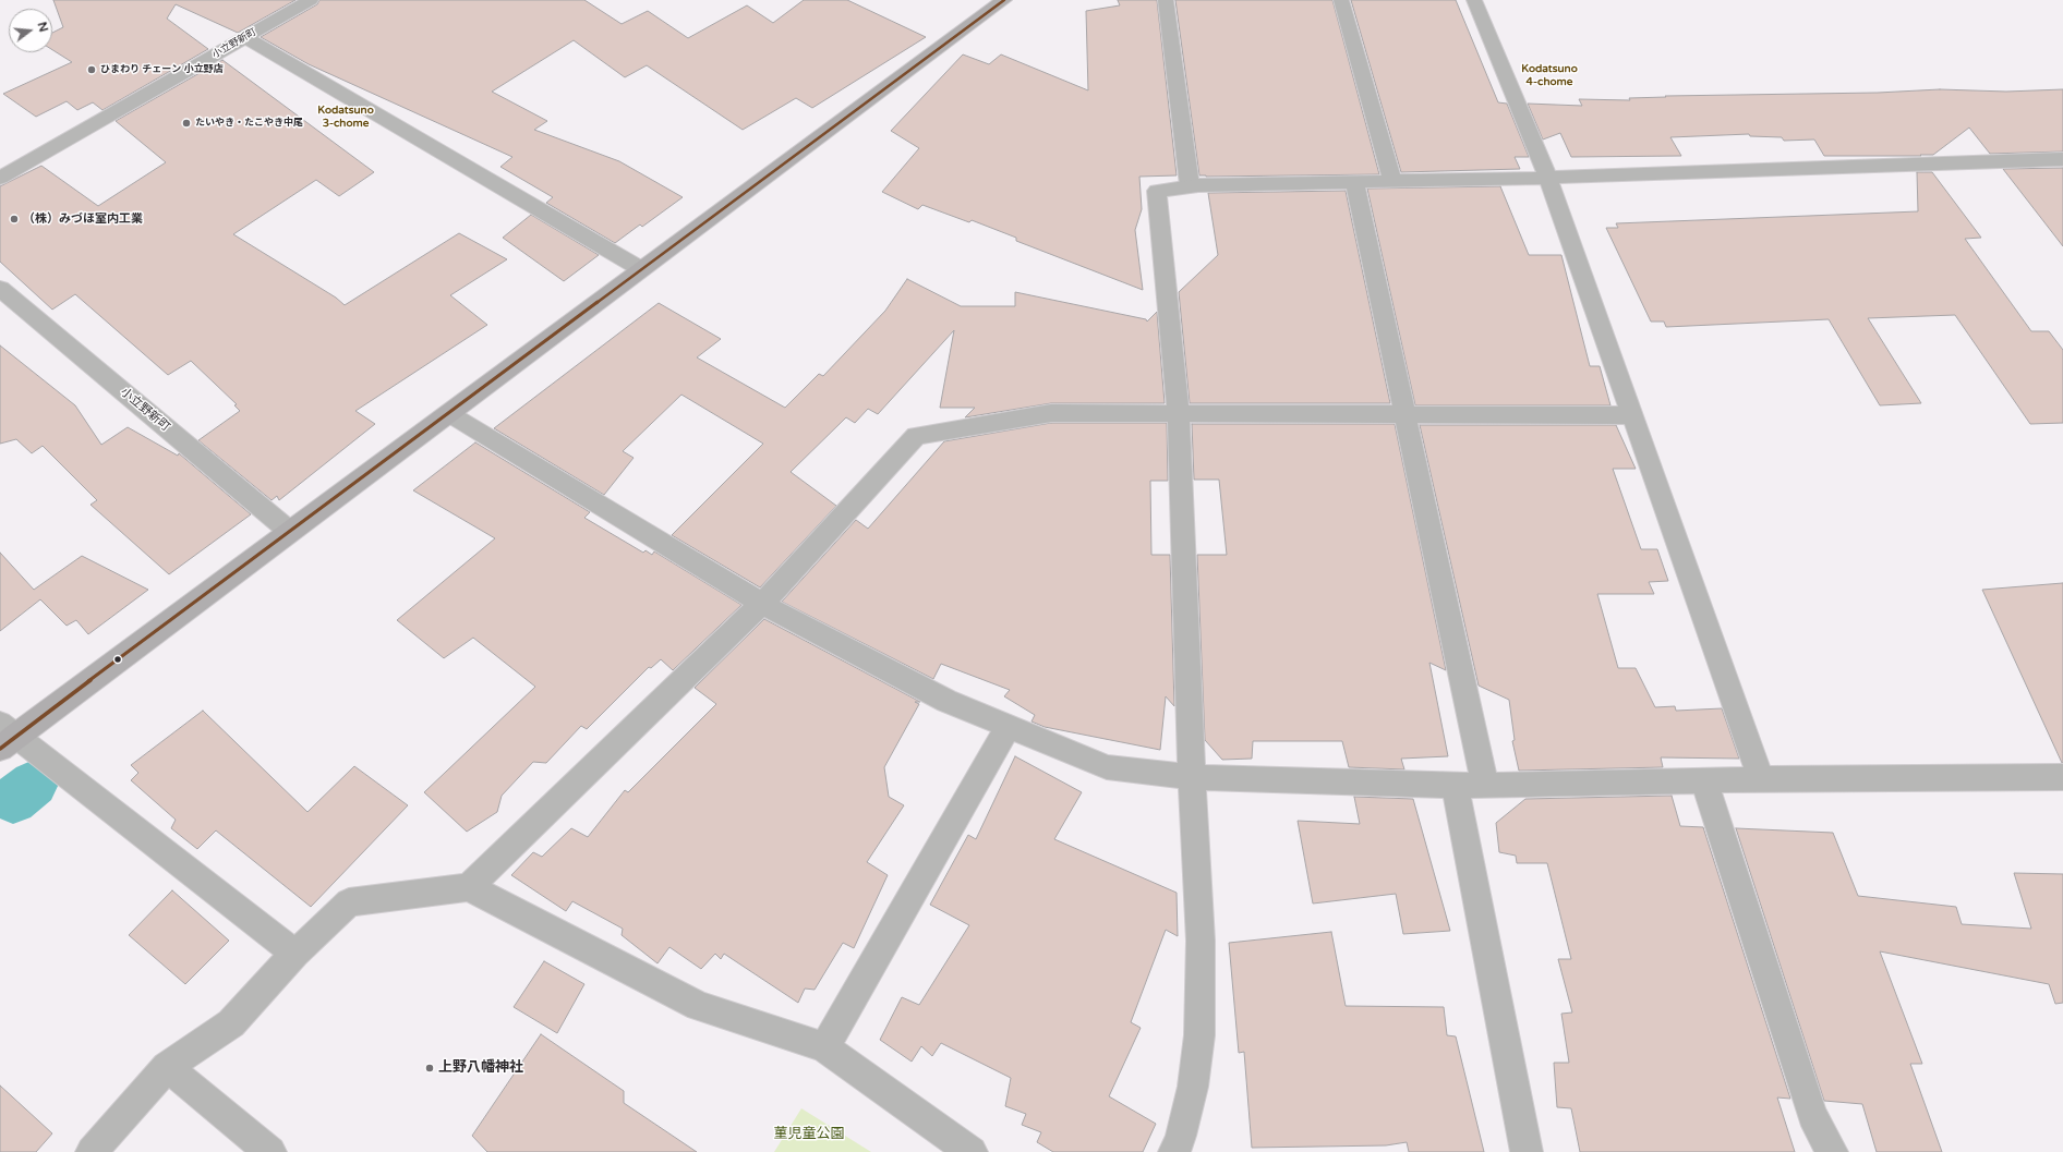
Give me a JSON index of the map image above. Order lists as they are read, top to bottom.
{
  "streets": {
    "street": ["小立野新町"]
  },
  "districts": ["Kodatsuno 4-chome", "Kodatsuno 3-chome"],
  "parks": ["菫児童公園"],
  "places": [
    "ひまわり チェーン 小立野店",
    "たいやき・たこやき中尾",
    "（株）みづほ室内工業",
    "上野八幡神社"
  ],
  "north": "right"
}
